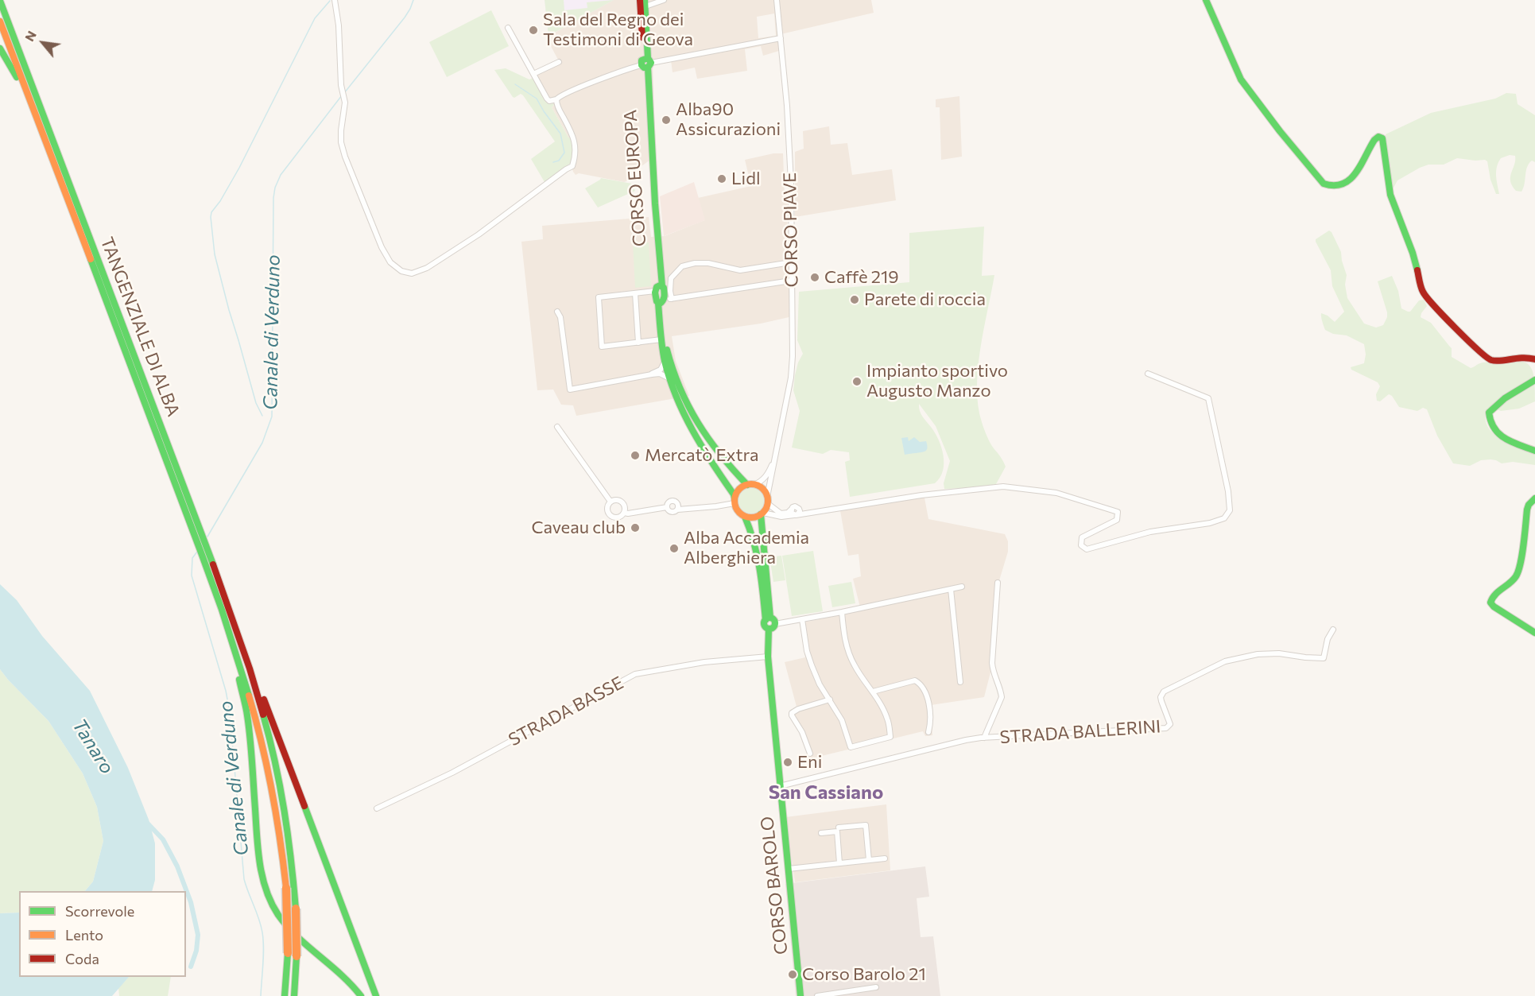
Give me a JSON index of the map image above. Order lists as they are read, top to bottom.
{
  "streets": {
    "main road": ["CORSO EUROPA", "TANGENZIALE DI ALBA", "CORSO BAROLO"],
    "street": ["CORSO PIAVE", "STRADA BASSE", "STRADA BALLERINI"]
  },
  "crossings": [
    ["STRADA BASSE", "CORSO BAROLO"],
    ["STRADA BALLERINI", "CORSO BAROLO"]
  ],
  "districts": ["San Cassiano"],
  "water": ["Canale di Verduno", "Tanaro"],
  "places": [
    "Sala del Regno dei Testimoni di Geova",
    "Alba90 Assicurazioni",
    "Lidl",
    "Caffè 219",
    "Parete di roccia",
    "Impianto sportivo Augusto Manzo",
    "Mercatò Extra",
    "Caveau club",
    "Alba Accademia Alberghiera",
    "Eni",
    "Corso Barolo 21"
  ],
  "legend": ["Scorrevole", "Lento", "Coda"],
  "north": "top left"
}
